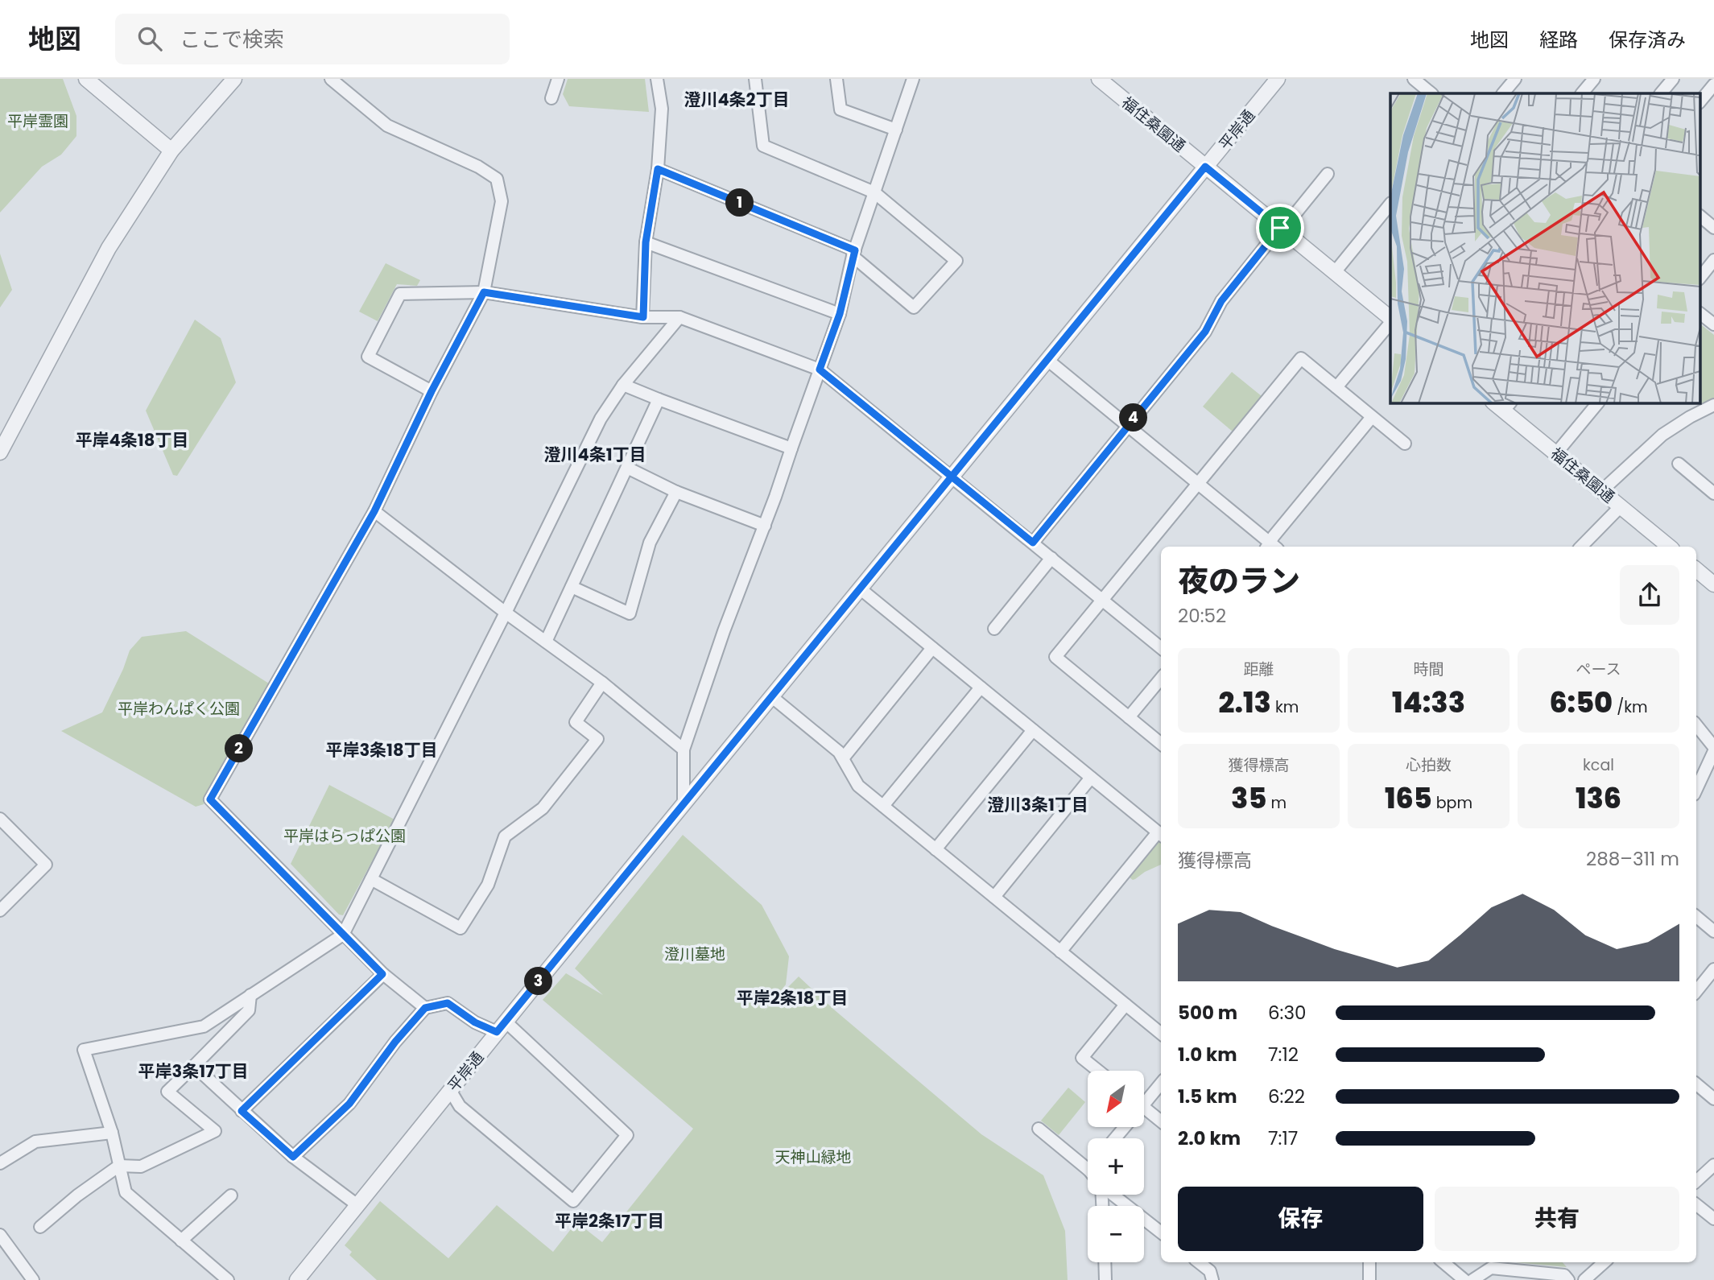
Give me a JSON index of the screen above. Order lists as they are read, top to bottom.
{
  "streets": {
    "street": ["福住桑園通", "平岸通"]
  },
  "crossings": [
    ["福住桑園通", "平岸通"]
  ],
  "districts": [
    "澄川4条2丁目",
    "平岸4条18丁目",
    "澄川4条1丁目",
    "平岸3条18丁目",
    "澄川3条1丁目",
    "平岸2条18丁目",
    "平岸3条17丁目",
    "平岸2条17丁目"
  ],
  "parks": [
    "平岸霊園",
    "平岸わんぱく公園",
    "平岸はらっぱ公園",
    "澄川墓地",
    "天神山緑地"
  ],
  "north": "bottom left",
  "page": {
    "header": "地図",
    "search": "ここで検索",
    "nav": ["地図", "経路", "保存済み"],
    "pins": [
      "1",
      "4",
      "2",
      "3"
    ],
    "heading": ["夜のラン", "20:52"],
    "stats": [
      ["距離", "2.13 km"],
      ["時間", "14:33"],
      ["ペース", "6:50 /km"],
      ["獲得標高", "35 m"],
      ["心拍数", "165 bpm"],
      ["kcal", "136"]
    ],
    "chart": ["獲得標高", "288–311 m"],
    "list": [
      {
        "name": "500 m",
        "note": "6:30"
      },
      {
        "name": "1.0 km",
        "note": "7:12"
      },
      {
        "name": "1.5 km",
        "note": "6:22"
      },
      {
        "name": "2.0 km",
        "note": "7:17"
      }
    ],
    "map_buttons": ["+", "−"],
    "buttons": ["保存", "共有"]
  }
}
